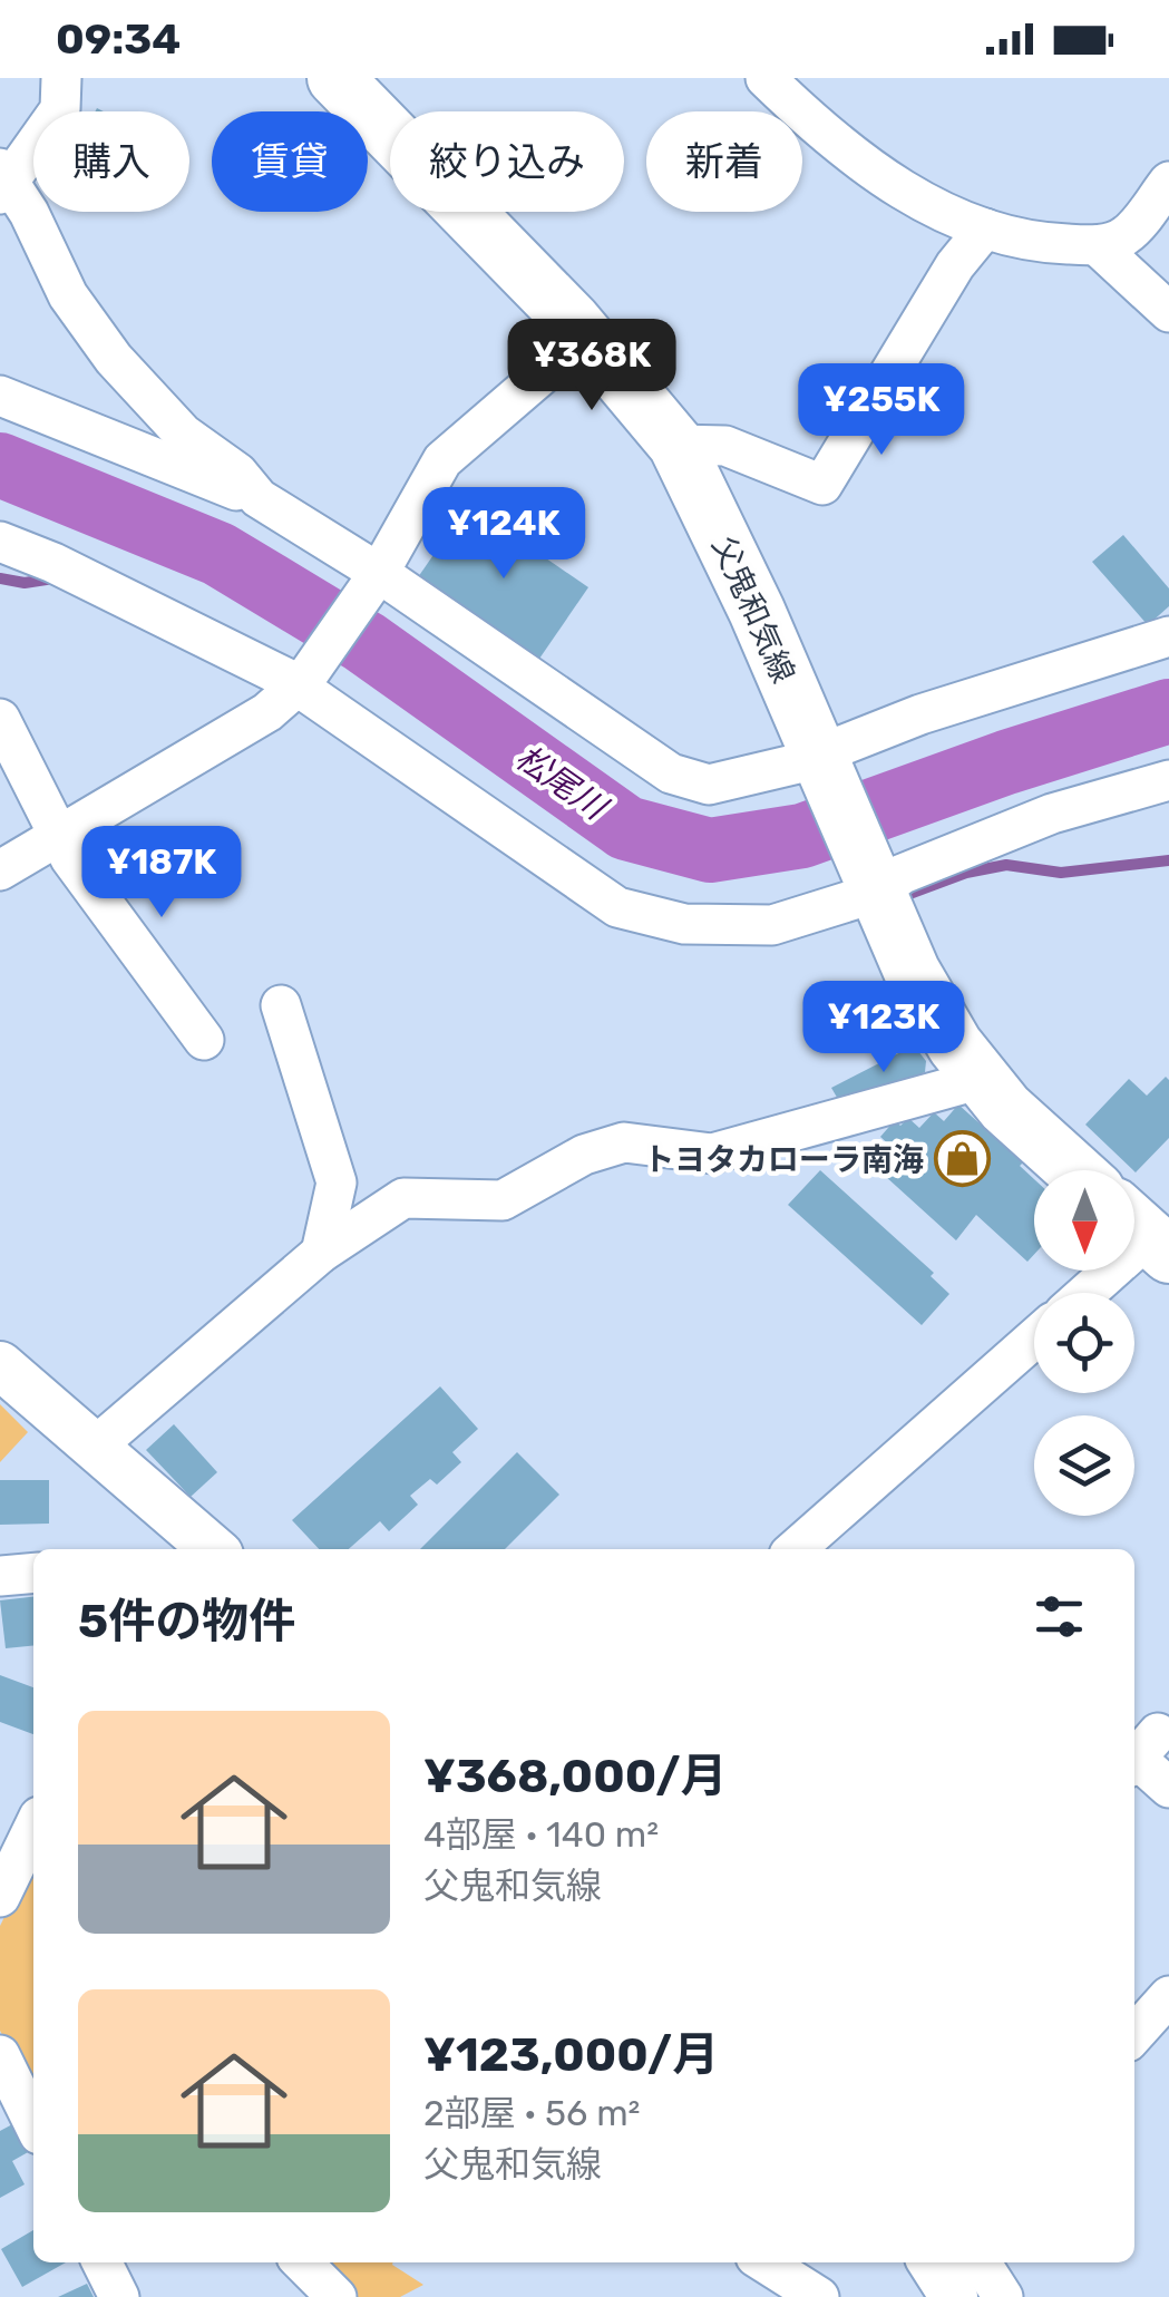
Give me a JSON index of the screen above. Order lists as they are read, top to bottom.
{
  "streets": {
    "main road": ["父鬼和気線"]
  },
  "water": ["松尾川"],
  "places": {
    "shop": ["トヨタカローラ南海"]
  },
  "north": "bottom",
  "page": {
    "status": "09:34",
    "chip": [
      "購入",
      "賃貸",
      "絞り込み",
      "新着"
    ],
    "price": [
      "¥368K",
      "¥255K",
      "¥124K",
      "¥187K",
      "¥123K"
    ],
    "heading": "5件の物件",
    "list": [
      {
        "name": "¥368,000/月",
        "note": "4部屋 · 140 m² · 父鬼和気線"
      },
      {
        "name": "¥123,000/月",
        "note": "2部屋 · 56 m² · 父鬼和気線"
      }
    ]
  }
}
